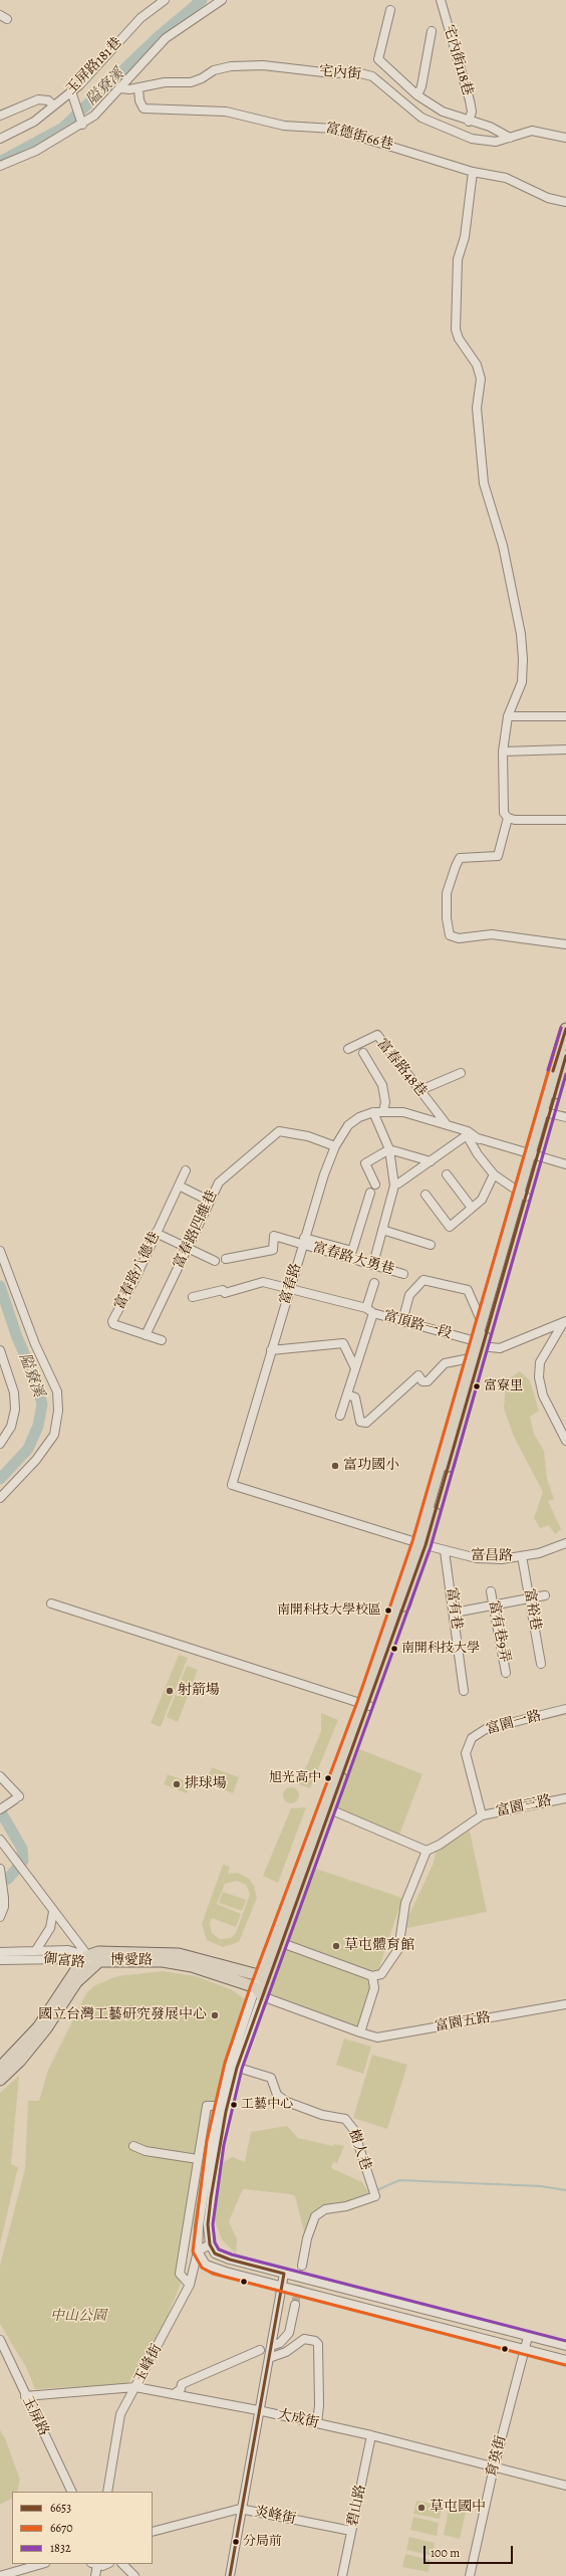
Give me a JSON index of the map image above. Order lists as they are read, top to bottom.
{
  "streets": {
    "main road": ["博愛路"],
    "street": [
      "宅內街118巷",
      "玉屏路181巷",
      "宅內街",
      "富德街66巷",
      "富春路48巷",
      "富春路四維巷",
      "富春路大勇巷",
      "富春路八德巷",
      "富春路",
      "富頂路一段",
      "富昌路",
      "富有巷",
      "富裕巷",
      "富有巷9弄",
      "富園一路",
      "富園三路",
      "御富路",
      "富園五路",
      "樹人巷",
      "玉峰街",
      "玉屏路",
      "大成街",
      "育英街",
      "碧山路",
      "炎峰街"
    ]
  },
  "crossings": [
    ["宅內街", "富德街66巷"],
    ["富春路48巷", "富春路"],
    ["富春路四維巷", "富春路八德巷"],
    ["富春路四維巷", "富春路"],
    ["富春路大勇巷", "富春路"],
    ["富春路", "富頂路一段"],
    ["富春路", "富昌路"],
    ["富昌路", "富有巷"],
    ["富昌路", "富裕巷"],
    ["富園一路", "富園三路"],
    ["御富路", "博愛路"],
    ["玉峰街", "大成街"],
    ["玉屏路", "大成街"],
    ["大成街", "育英街"],
    ["大成街", "碧山路"],
    ["碧山路", "炎峰街"]
  ],
  "water": ["隘寮溪"],
  "parks": ["中山公園"],
  "places": [
    "富寮里",
    "富功國小",
    "南開科技大學校區",
    "南開科技大學",
    "射箭場",
    "旭光高中",
    "排球場",
    "草屯體育館",
    "國立台灣工藝研究發展中心",
    "工藝中心",
    "草屯國中",
    "分局前"
  ],
  "lines": ["transit line 6670", "transit line 1832", "transit line 6653"],
  "legend": ["6653", "6670", "1832"],
  "scale_bar": "100 m"
}
